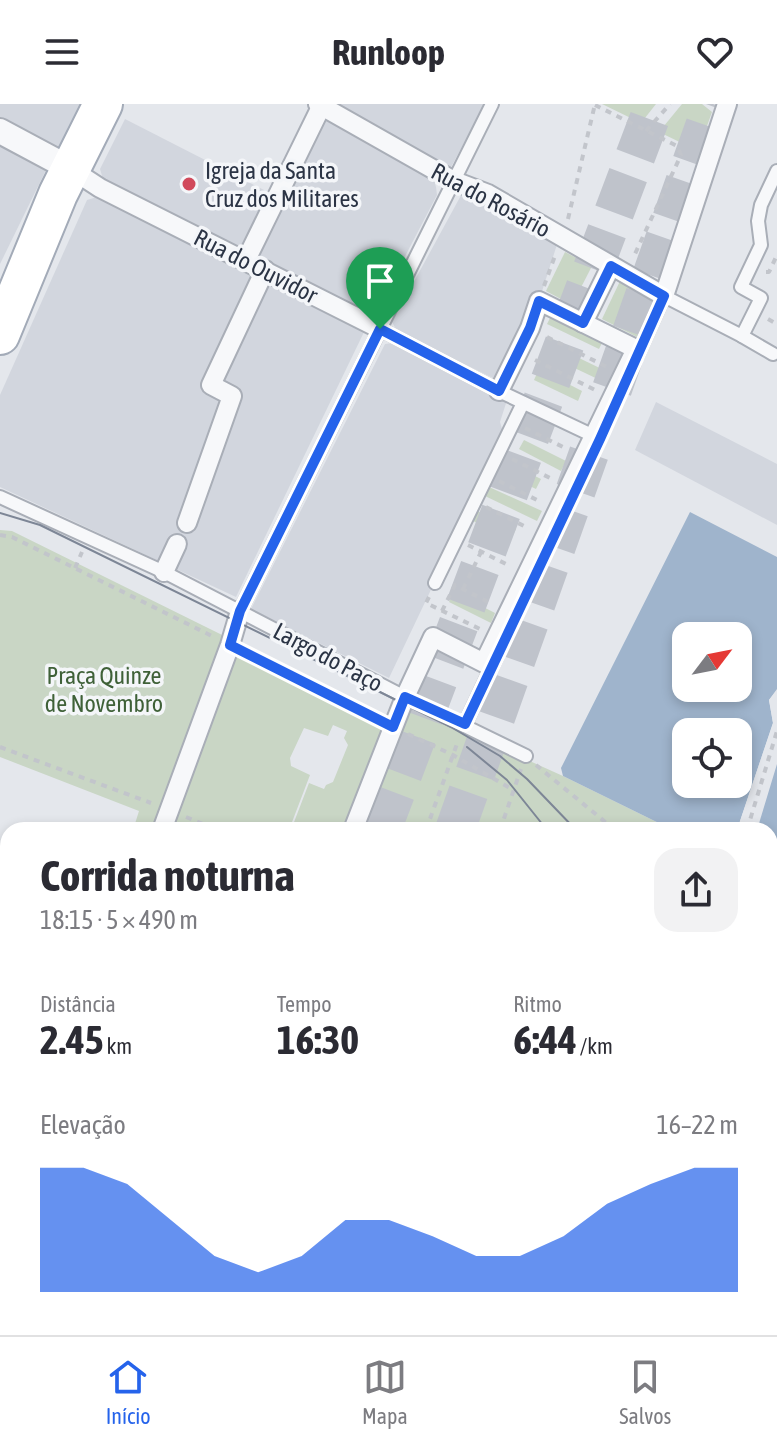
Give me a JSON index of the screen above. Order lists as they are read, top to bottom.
{
  "streets": {
    "street": ["Rua do Rosário", "Rua do Ouvidor"],
    "lane": ["Largo do Paço"]
  },
  "parks": ["Praça Quinze de Novembro"],
  "places": ["Igreja da Santa Cruz dos Militares"],
  "north": "top right",
  "page": {
    "header": "Runloop",
    "heading": ["Corrida noturna", "18:15 · 5 × 490 m"],
    "stats": [
      ["Distância", "2.45 km"],
      ["Tempo", "16:30"],
      ["Ritmo", "6:44 /km"]
    ],
    "chart": ["Elevação", "16–22 m"],
    "tabs": ["Início", "Mapa", "Salvos"]
  }
}
